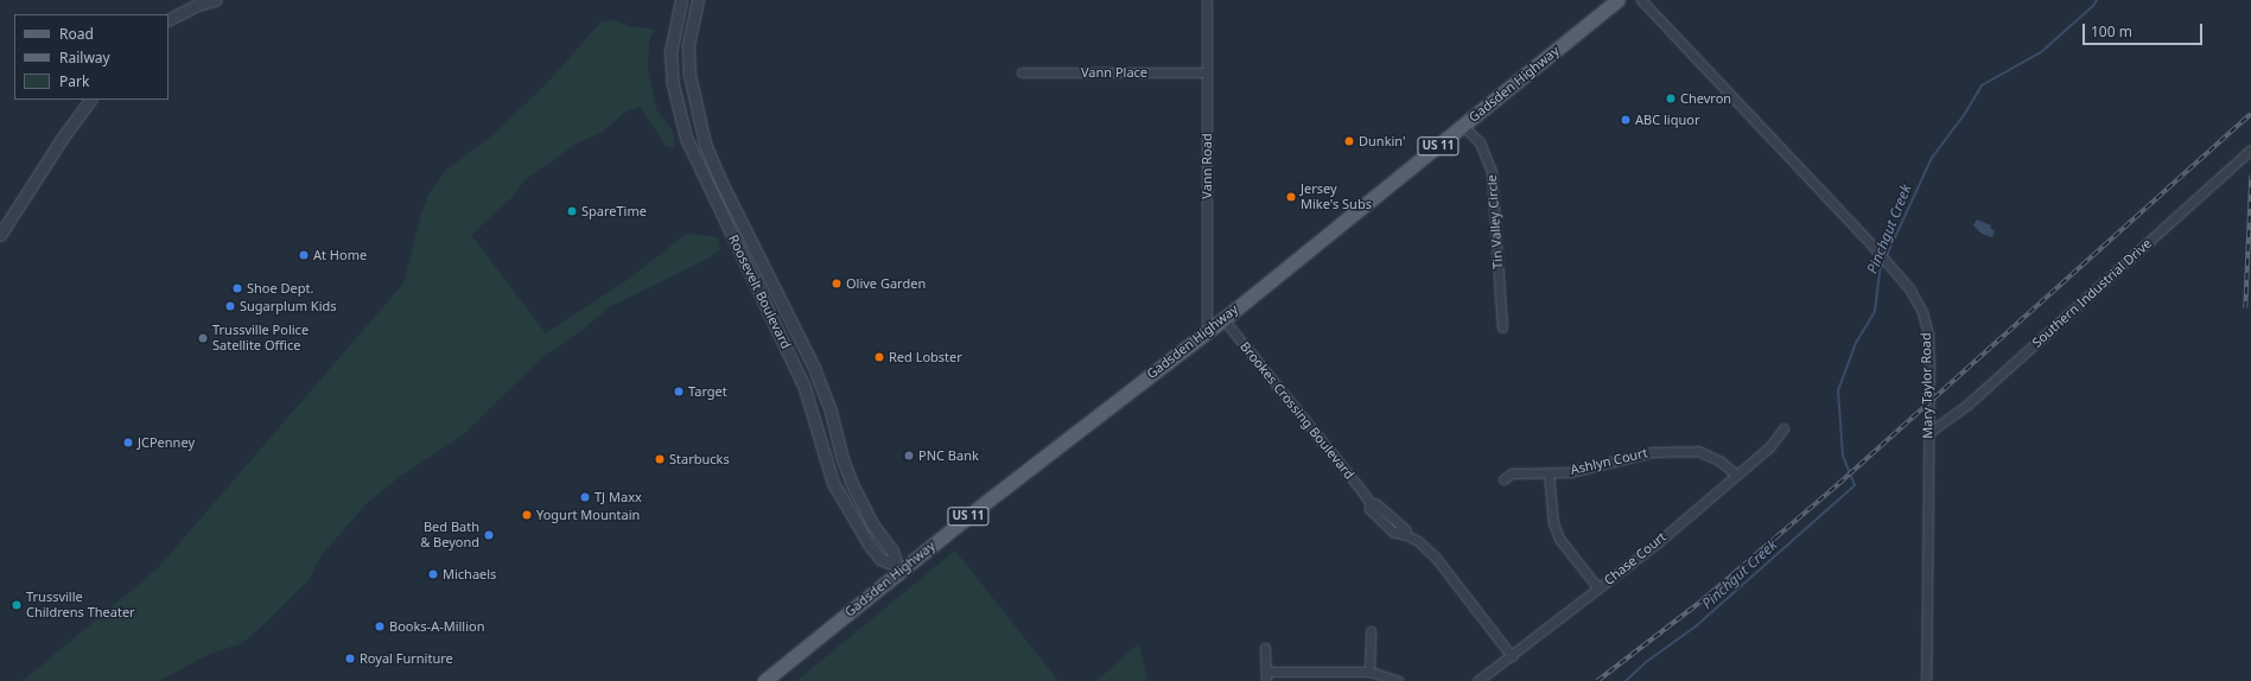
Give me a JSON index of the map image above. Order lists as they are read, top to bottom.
{
  "streets": {
    "main road": ["Gadsden Highway", "US 11"],
    "street": [
      "Vann Place",
      "Vann Road",
      "Tin Valley Circle",
      "Roosevelt Boulevard",
      "Southern Industrial Drive",
      "Mary Taylor Road",
      "Brookes Crossing Boulevard",
      "Ashlyn Court",
      "Chase Court"
    ]
  },
  "crossings": [
    ["Vann Place", "Vann Road"],
    ["Gadsden Highway", "Vann Road"],
    ["Gadsden Highway", "Tin Valley Circle"],
    ["Gadsden Highway", "Roosevelt Boulevard"],
    ["Gadsden Highway", "Brookes Crossing Boulevard"],
    ["Southern Industrial Drive", "Mary Taylor Road"],
    ["Brookes Crossing Boulevard", "Chase Court"],
    ["Ashlyn Court", "Chase Court"]
  ],
  "water": ["Pinchgut Creek"],
  "places": [
    "Chevron",
    "ABC liquor",
    "Dunkin'",
    "Jersey Mike's Subs",
    "SpareTime",
    "At Home",
    "Olive Garden",
    "Shoe Dept.",
    "Sugarplum Kids",
    "Trussville Police Satellite Office",
    "Red Lobster",
    "Target",
    "JCPenney",
    "PNC Bank",
    "Starbucks",
    "TJ Maxx",
    "Yogurt Mountain",
    "Bed Bath & Beyond",
    "Michaels",
    "Trussville Childrens Theater",
    "Books-A-Million",
    "Royal Furniture"
  ],
  "legend": ["Road", "Railway", "Park"],
  "scale_bar": "100 m"
}
